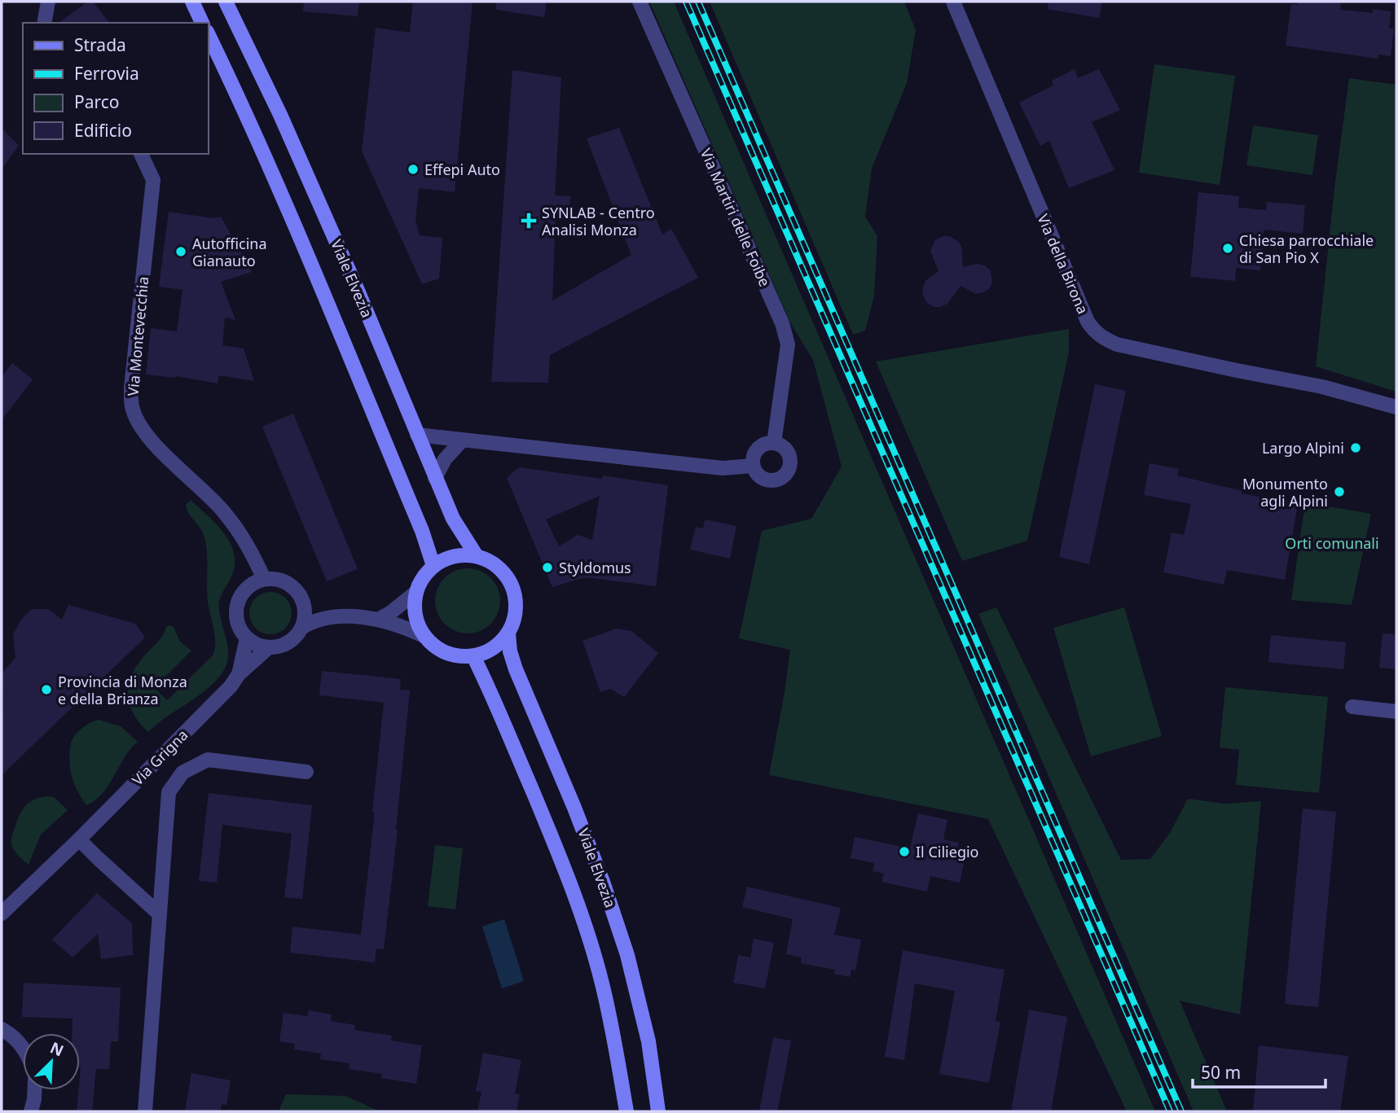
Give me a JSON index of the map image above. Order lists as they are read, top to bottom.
{
  "streets": {
    "main road": ["Viale Elvezia"],
    "street": [
      "Via Martiri delle Foibe",
      "Via della Birona",
      "Via Montevecchia",
      "Via Grigna"
    ]
  },
  "crossings": [
    ["Via Montevecchia", "Via Grigna"]
  ],
  "parks": ["Orti comunali"],
  "places": {
    "other": [
      "Effepi Auto",
      "Chiesa parrocchiale di San Pio X",
      "Autofficina Gianauto",
      "Largo Alpini",
      "Monumento agli Alpini",
      "Styldomus",
      "Provincia di Monza e della Brianza",
      "Il Ciliegio"
    ],
    "health": ["SYNLAB - Centro Analisi Monza"]
  },
  "legend": [
    "Strada",
    "Ferrovia",
    "Parco",
    "Edificio"
  ],
  "scale_bar": "50 m",
  "north": "top right"
}
